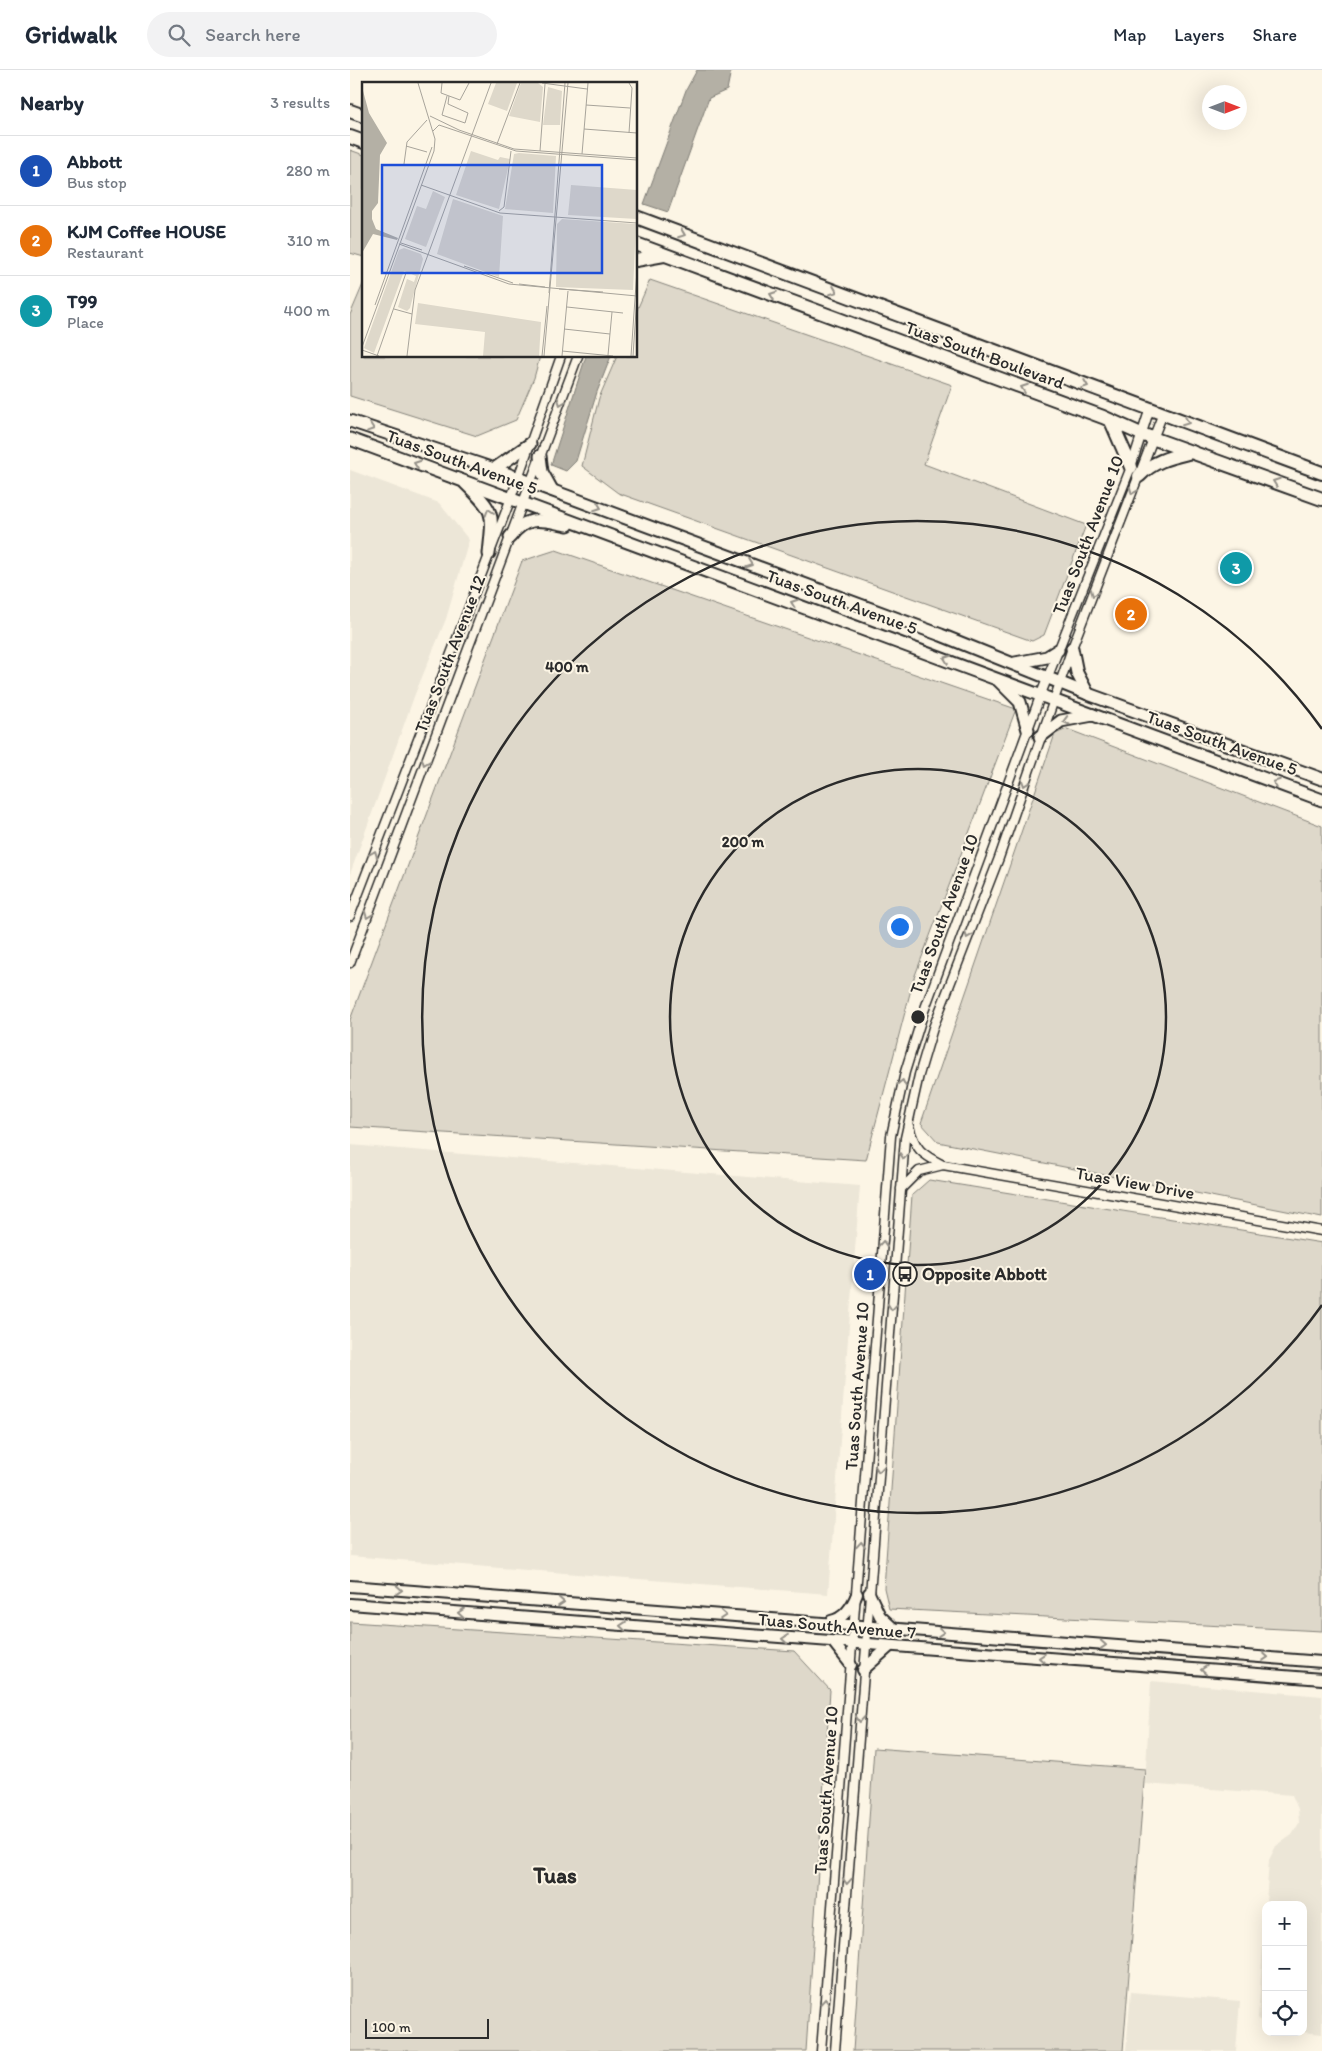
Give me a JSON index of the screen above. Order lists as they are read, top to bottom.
{
  "streets": {
    "main road": ["Tuas South Boulevard", "Tuas South Avenue 5"],
    "street": [
      "Tuas South Avenue 10",
      "Tuas South Avenue 12",
      "Tuas View Drive",
      "Tuas South Avenue 7"
    ]
  },
  "crossings": [
    ["Tuas South Boulevard", "Tuas South Avenue 10"],
    ["Tuas South Avenue 5", "Tuas South Avenue 10"],
    ["Tuas South Avenue 5", "Tuas South Avenue 12"],
    ["Tuas South Avenue 10", "Tuas View Drive"],
    ["Tuas South Avenue 10", "Tuas South Avenue 7"]
  ],
  "districts": ["Tuas"],
  "places": {
    "bus stop": ["Opposite Abbott"]
  },
  "scale_bar": "100 m",
  "north": "right",
  "page": {
    "header": "Gridwalk",
    "search": "Search here",
    "nav": ["Map", "Layers", "Share"],
    "heading": ["Nearby", "3 results"],
    "list": [
      {
        "mark": "1",
        "name": "Abbott",
        "note": "Bus stop",
        "value": "280 m"
      },
      {
        "mark": "2",
        "name": "KJM Coffee HOUSE",
        "note": "Restaurant",
        "value": "310 m"
      },
      {
        "mark": "3",
        "name": "T99",
        "note": "Place",
        "value": "400 m"
      }
    ],
    "pins": ["3", "2", "1"],
    "map_buttons": ["+", "−"],
    "scale": "100 m"
  },
  "rings": ["400 m", "200 m"]
}
